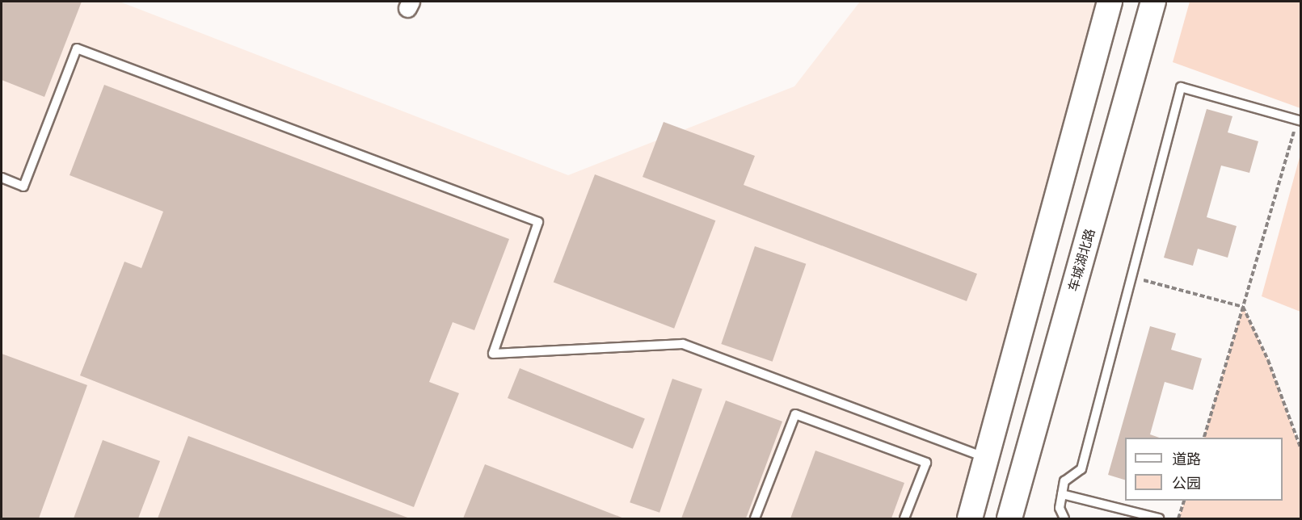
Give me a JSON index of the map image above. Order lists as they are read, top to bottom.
{
  "streets": {
    "main road": ["车城湖北路"]
  },
  "legend": ["道路", "公园"]
}
